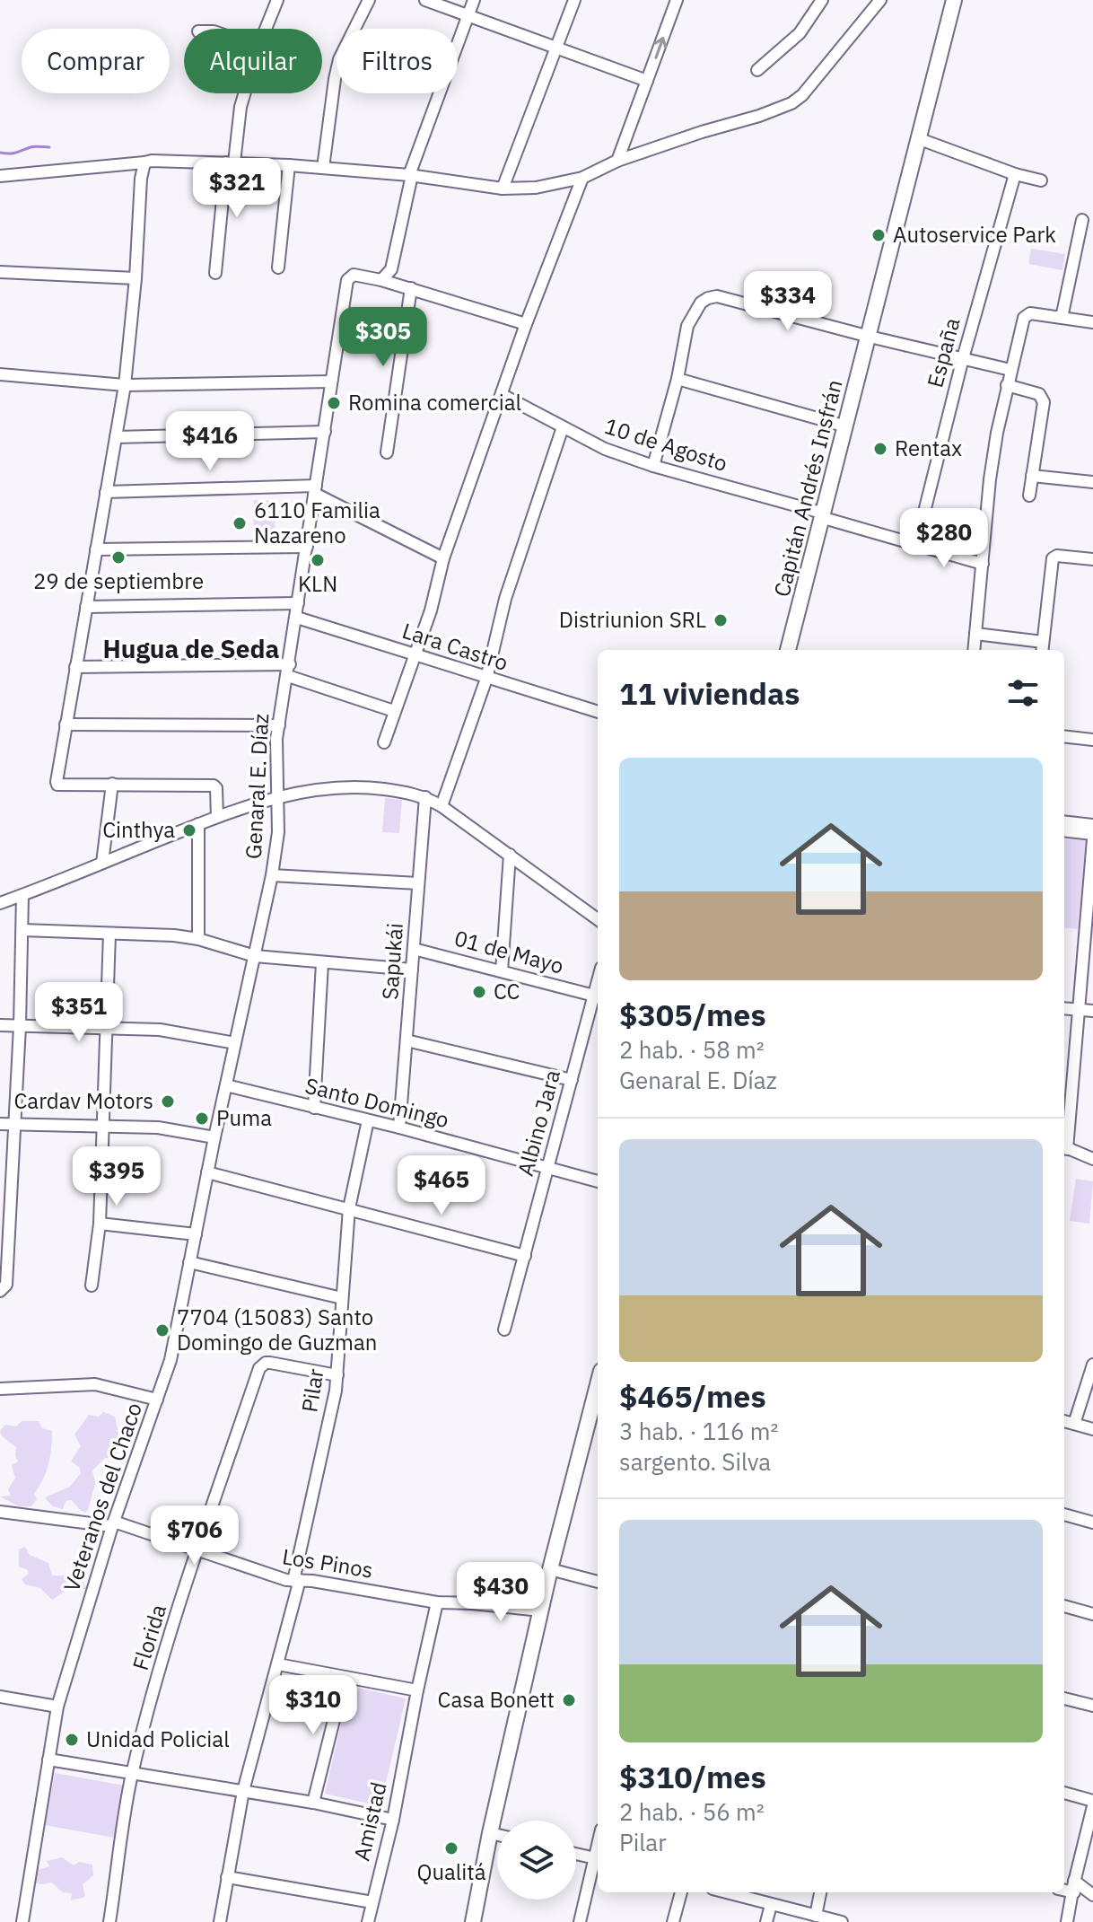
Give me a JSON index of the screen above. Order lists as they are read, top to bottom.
{
  "streets": {
    "main road": ["Capitán Andrés Insfrán"],
    "street": [
      "España",
      "10 de Agosto",
      "Lara Castro",
      "Genaral E. Díaz",
      "01 de Mayo",
      "Sapukái",
      "Santo Domingo",
      "Albino Jara",
      "Pilar",
      "Veteranos del Chaco",
      "Los Pinos",
      "Florida",
      "Amistad"
    ]
  },
  "crossings": [
    ["España", "10 de Agosto"],
    ["10 de Agosto", "Capitán Andrés Insfrán"],
    ["Lara Castro", "Genaral E. Díaz"],
    ["Genaral E. Díaz", "Santo Domingo"],
    ["Genaral E. Díaz", "Veteranos del Chaco"],
    ["01 de Mayo", "Sapukái"],
    ["01 de Mayo", "Albino Jara"],
    ["Sapukái", "Santo Domingo"],
    ["Santo Domingo", "Albino Jara"],
    ["Santo Domingo", "Pilar"],
    ["Santo Domingo", "Veteranos del Chaco"],
    ["Pilar", "Los Pinos"],
    ["Pilar", "Florida"],
    ["Veteranos del Chaco", "Los Pinos"],
    ["Los Pinos", "Florida"],
    ["Los Pinos", "Amistad"]
  ],
  "districts": ["Hugua de Seda"],
  "places": [
    "Autoservice Park",
    "Romina comercial",
    "Rentax",
    "6110 Familia Nazareno",
    "29 de septiembre",
    "KLN",
    "Distriunion SRL",
    "Cinthya",
    "CC",
    "Cardav Motors",
    "Puma",
    "7704 (15083) Santo Domingo de Guzman",
    "Casa Bonett",
    "Unidad Policial",
    "Qualitá"
  ],
  "page": {
    "chip": ["Comprar", "Alquilar", "Filtros"],
    "price": [
      "$321",
      "$334",
      "$305",
      "$416",
      "$280",
      "$351",
      "$395",
      "$465",
      "$706",
      "$430",
      "$310"
    ],
    "heading": "11 viviendas",
    "list": [
      {
        "name": "$305/mes",
        "note": "2 hab. · 58 m² · Genaral E. Díaz"
      },
      {
        "name": "$465/mes",
        "note": "3 hab. · 116 m² · sargento. Silva"
      },
      {
        "name": "$310/mes",
        "note": "2 hab. · 56 m² · Pilar"
      }
    ]
  }
}
